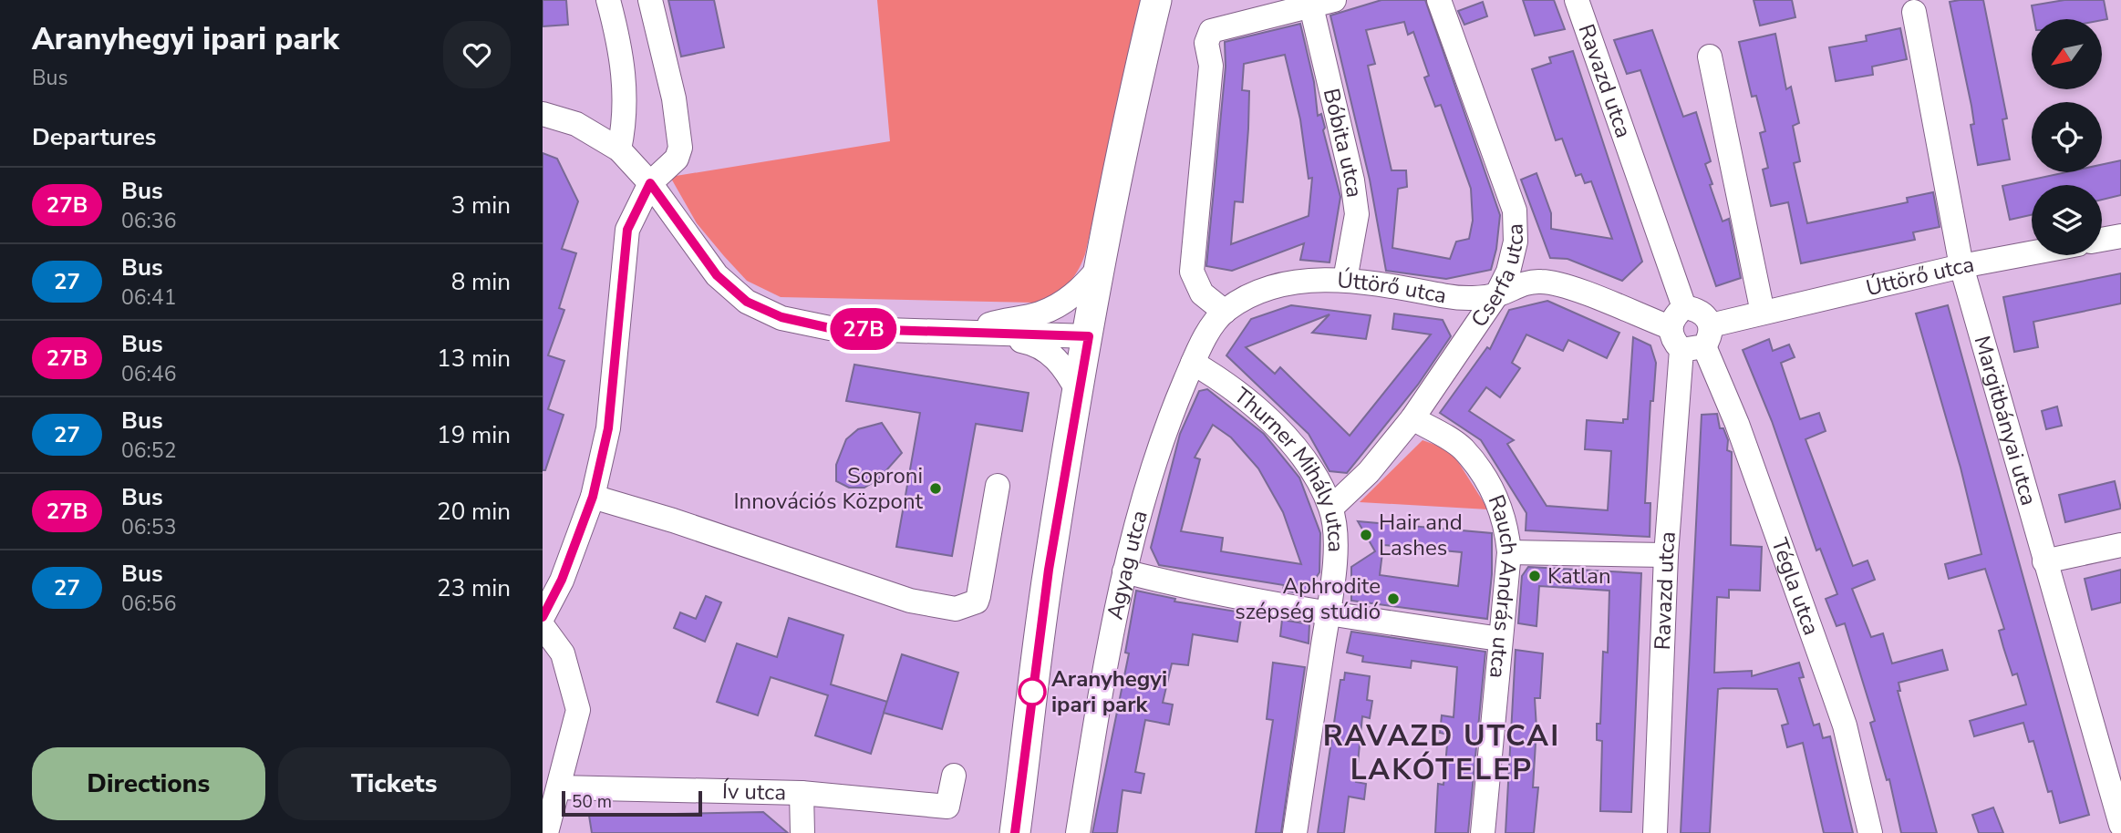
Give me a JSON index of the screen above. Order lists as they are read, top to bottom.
{
  "streets": {
    "street": [
      "Ravazd utca",
      "Bóbita utca",
      "Cserfa utca",
      "Úttörő utca",
      "Margitbányai utca",
      "Thurner Mihály utca",
      "Agyag utca",
      "Tégla utca",
      "Rauch András utca",
      "Ív utca"
    ]
  },
  "crossings": [
    ["Ravazd utca", "Úttörő utca"],
    ["Ravazd utca", "Tégla utca"],
    ["Bóbita utca", "Úttörő utca"],
    ["Cserfa utca", "Úttörő utca"],
    ["Cserfa utca", "Thurner Mihály utca"],
    ["Cserfa utca", "Rauch András utca"],
    ["Úttörő utca", "Margitbányai utca"],
    ["Úttörő utca", "Agyag utca"],
    ["Úttörő utca", "Tégla utca"],
    ["Thurner Mihály utca", "Agyag utca"]
  ],
  "districts": ["RAVAZD UTCAI LAKÓTELEP"],
  "places": [
    "Soproni Innovációs Központ",
    "Hair and Lashes",
    "Katlan",
    "Aphrodite szépség stúdió",
    "Aranyhegyi ipari park"
  ],
  "lines": ["bus line 27B"],
  "scale_bar": "50 m",
  "north": "bottom left",
  "page": {
    "heading": [
      ["Aranyhegyi ipari park", "Bus"],
      "Departures"
    ],
    "on_map": "27B",
    "list": [
      {
        "mark": "27B",
        "name": "Bus",
        "note": "06:36",
        "value": "3 min"
      },
      {
        "mark": "27",
        "name": "Bus",
        "note": "06:41",
        "value": "8 min"
      },
      {
        "mark": "27B",
        "name": "Bus",
        "note": "06:46",
        "value": "13 min"
      },
      {
        "mark": "27",
        "name": "Bus",
        "note": "06:52",
        "value": "19 min"
      },
      {
        "mark": "27B",
        "name": "Bus",
        "note": "06:53",
        "value": "20 min"
      },
      {
        "mark": "27",
        "name": "Bus",
        "note": "06:56",
        "value": "23 min"
      }
    ],
    "buttons": ["Directions", "Tickets"],
    "scale": "50 m"
  }
}
